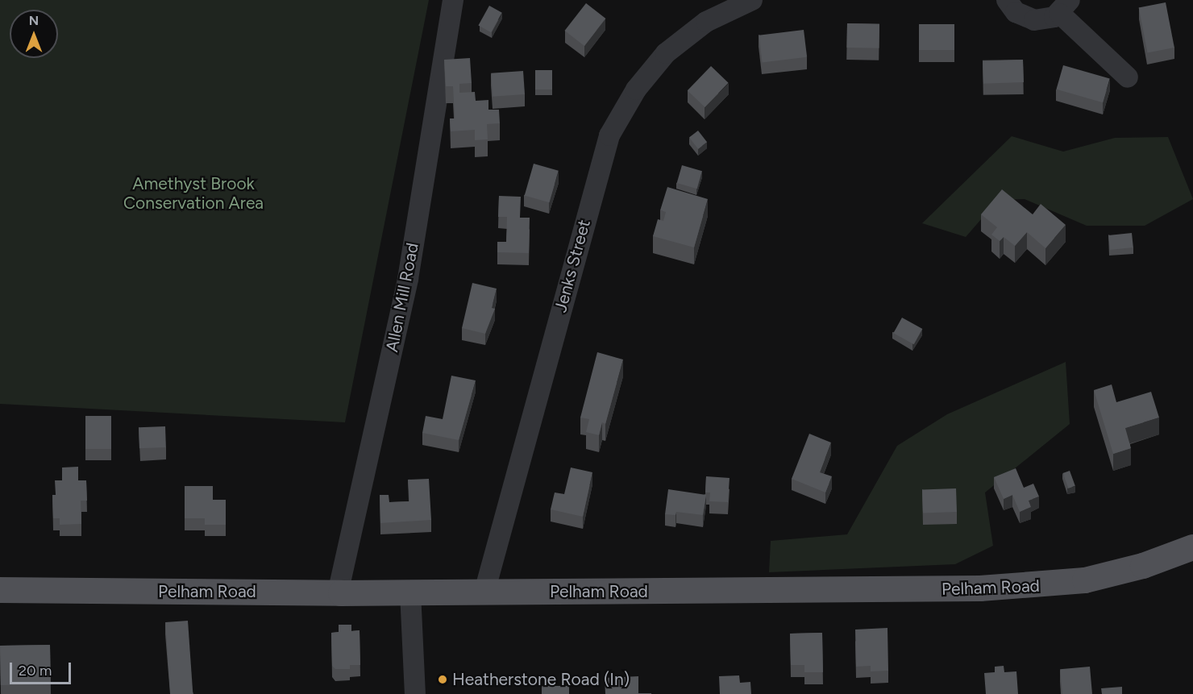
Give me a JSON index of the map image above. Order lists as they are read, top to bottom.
{
  "streets": {
    "main road": ["Pelham Road"],
    "street": ["Jenks Street", "Allen Mill Road"]
  },
  "crossings": [
    ["Jenks Street", "Pelham Road"],
    ["Allen Mill Road", "Pelham Road"]
  ],
  "parks": ["Amethyst Brook Conservation Area"],
  "places": ["Heatherstone Road (In)"],
  "scale_bar": "20 m",
  "north": "top"
}
